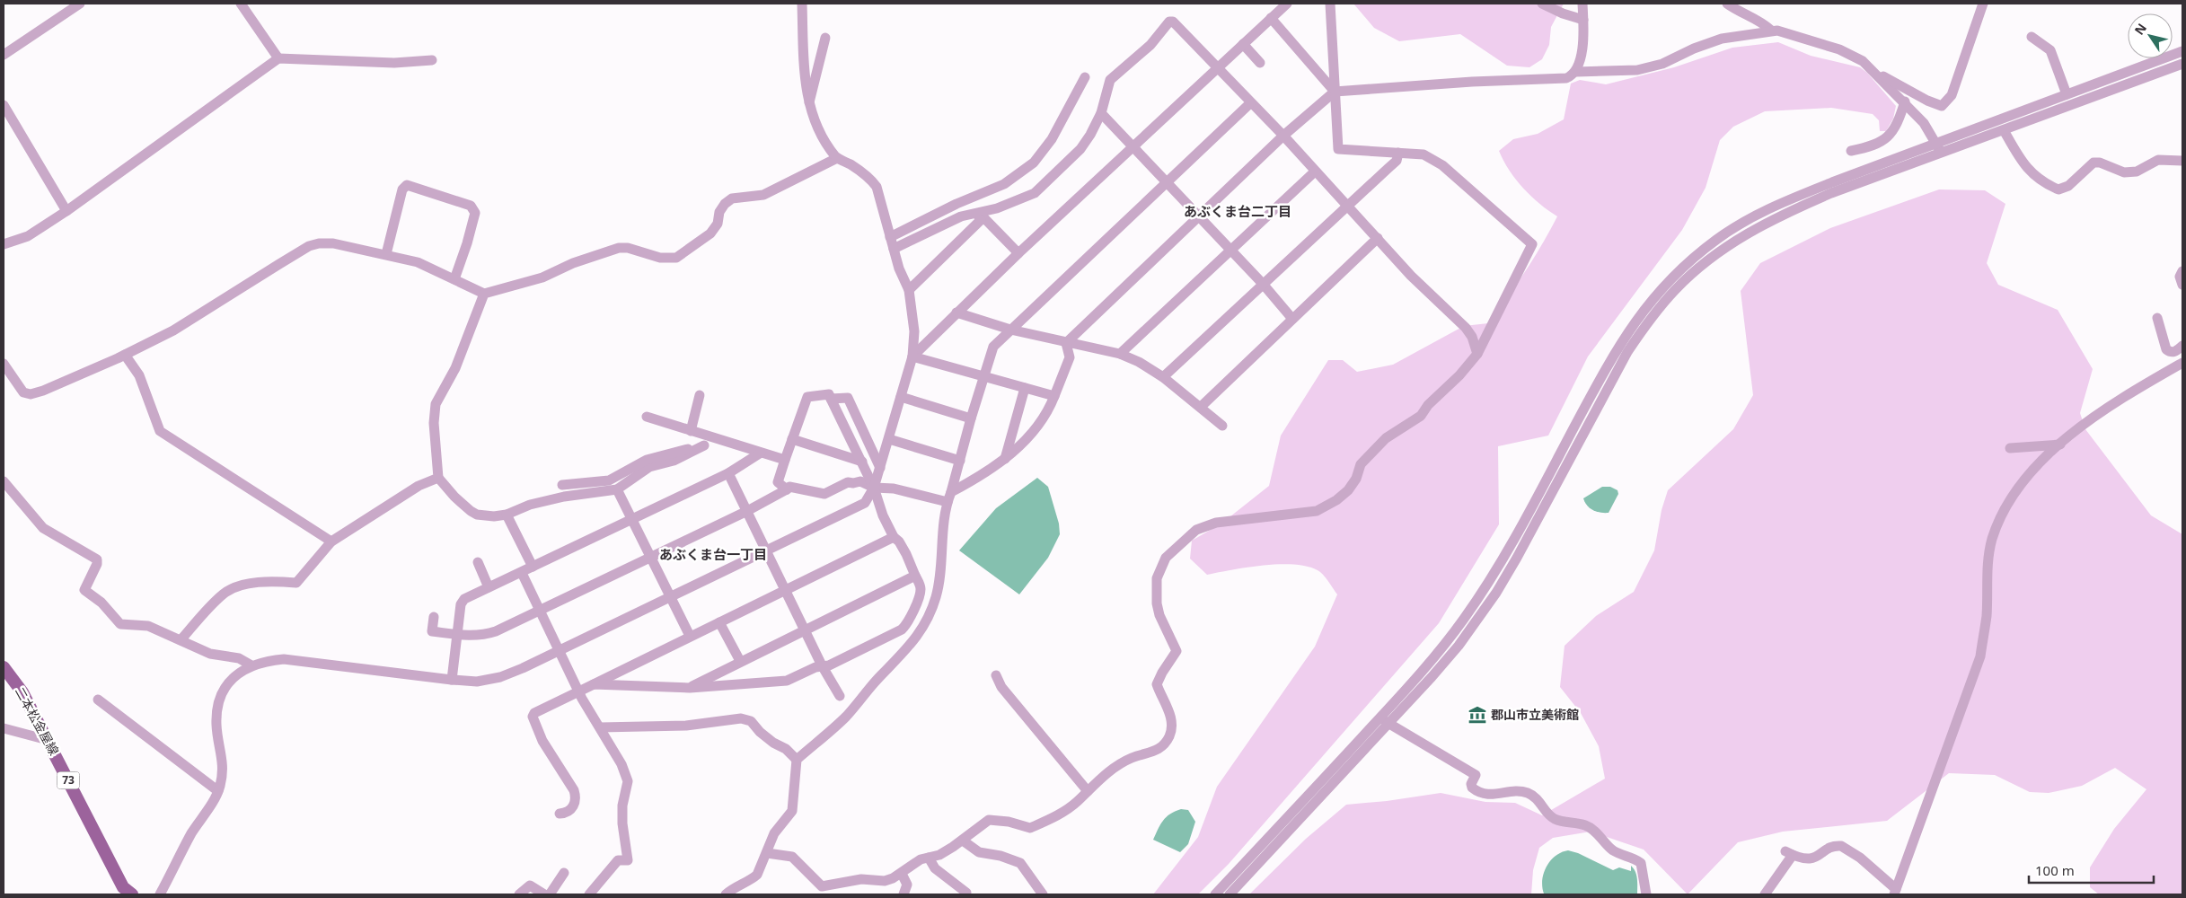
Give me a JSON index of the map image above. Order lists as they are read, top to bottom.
{
  "streets": {
    "main road": ["二本松金屋線", "73"]
  },
  "districts": ["あぶくま台二丁目", "あぶくま台一丁目"],
  "places": {
    "museum": ["郡山市立美術館"]
  },
  "scale_bar": "100 m",
  "north": "top left"
}
